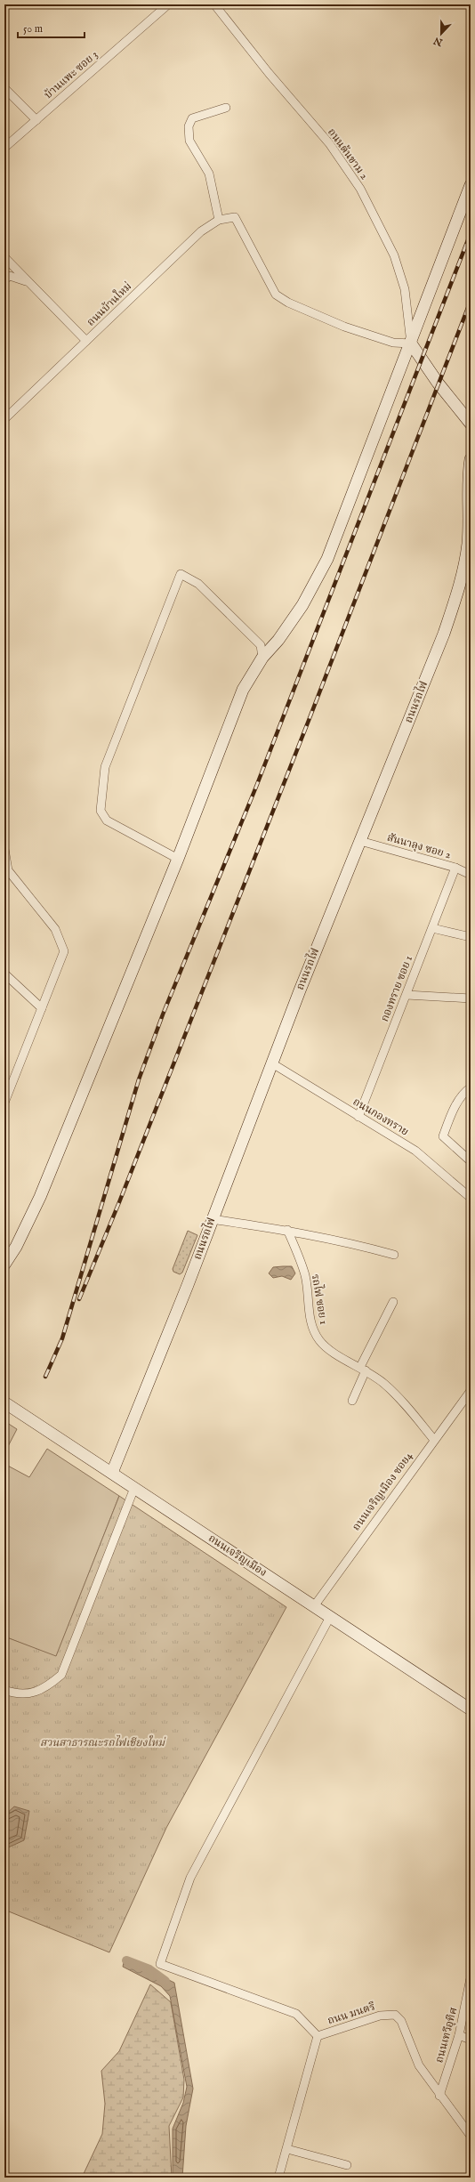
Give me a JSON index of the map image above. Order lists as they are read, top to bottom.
{
  "streets": {
    "main road": ["ถนนรถไฟ", "ถนนเจริญเมือง"],
    "street": [
      "บ้านแพะ ซอย 3",
      "ถนนต้นขาม 2",
      "ถนนบ้านใหม่",
      "สันนาลุง ซอย 2",
      "กองทราย ซอย 1",
      "ถนนกองทราย",
      "รถไฟ ซอย 1",
      "ถนนเจริญเมือง ซอย4",
      "ถนน มนตรี",
      "ถนนเทวีอุทิศ"
    ]
  },
  "crossings": [
    ["ถนนต้นขาม 2", "ถนนบ้านใหม่"],
    ["ถนนรถไฟ", "สันนาลุง ซอย 2"],
    ["ถนนรถไฟ", "ถนนกองทราย"],
    ["ถนนรถไฟ", "ถนนเจริญเมือง"],
    ["สันนาลุง ซอย 2", "กองทราย ซอย 1"],
    ["กองทราย ซอย 1", "ถนนกองทราย"],
    ["รถไฟ ซอย 1", "ถนนเจริญเมือง ซอย4"],
    ["ถนนเจริญเมือง ซอย4", "ถนนเจริญเมือง"],
    ["ถนน มนตรี", "ถนนเทวีอุทิศ"]
  ],
  "parks": ["สวนสาธารณะรถไฟเชียงใหม่"],
  "scale_bar": "50 m",
  "north": "bottom"
}
